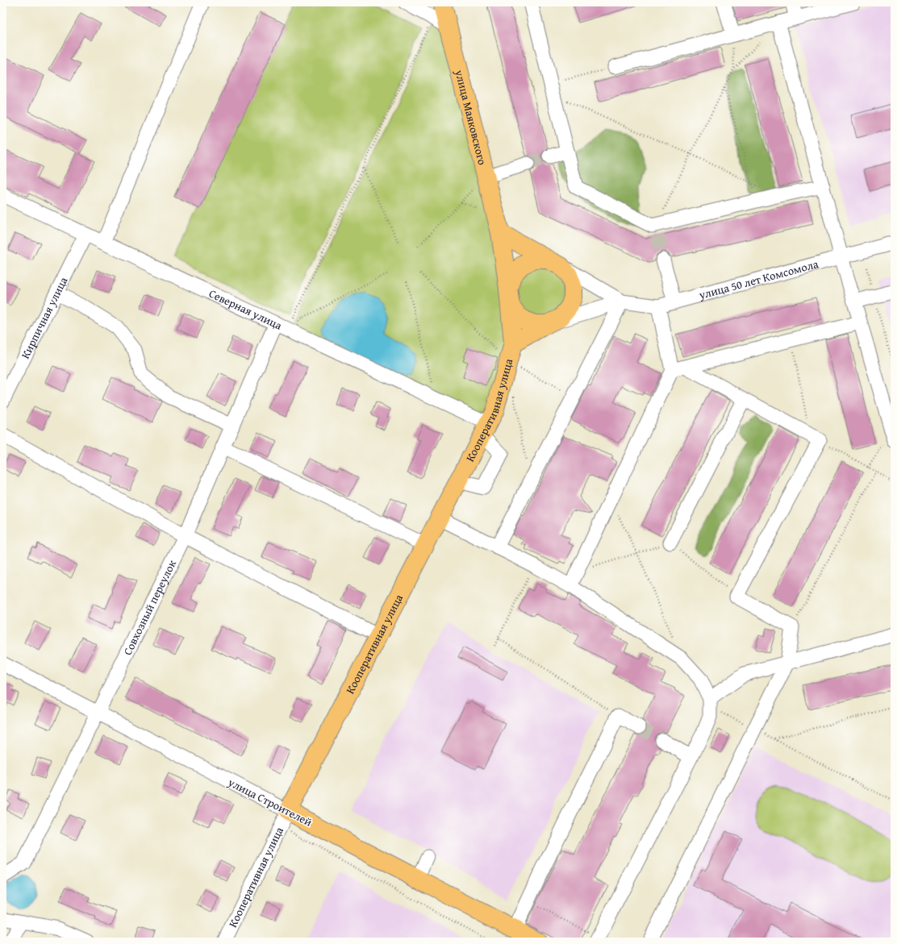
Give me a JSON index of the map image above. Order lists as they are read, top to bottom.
{
  "streets": {
    "main road": ["улица Маяковского", "Кооперативная улица", "улица Строителей"],
    "street": [
      "улица 50 лет Комсомола",
      "Северная улица",
      "Кирпичная улица",
      "Совхозный переулок"
    ]
  },
  "crossings": [
    ["улица Маяковского", "Кооперативная улица"],
    ["Северная улица", "Кирпичная улица"],
    ["Северная улица", "Кооперативная улица"],
    ["Северная улица", "Совхозный переулок"],
    ["Кооперативная улица", "улица Строителей"],
    ["Совхозный переулок", "улица Строителей"]
  ]
}
